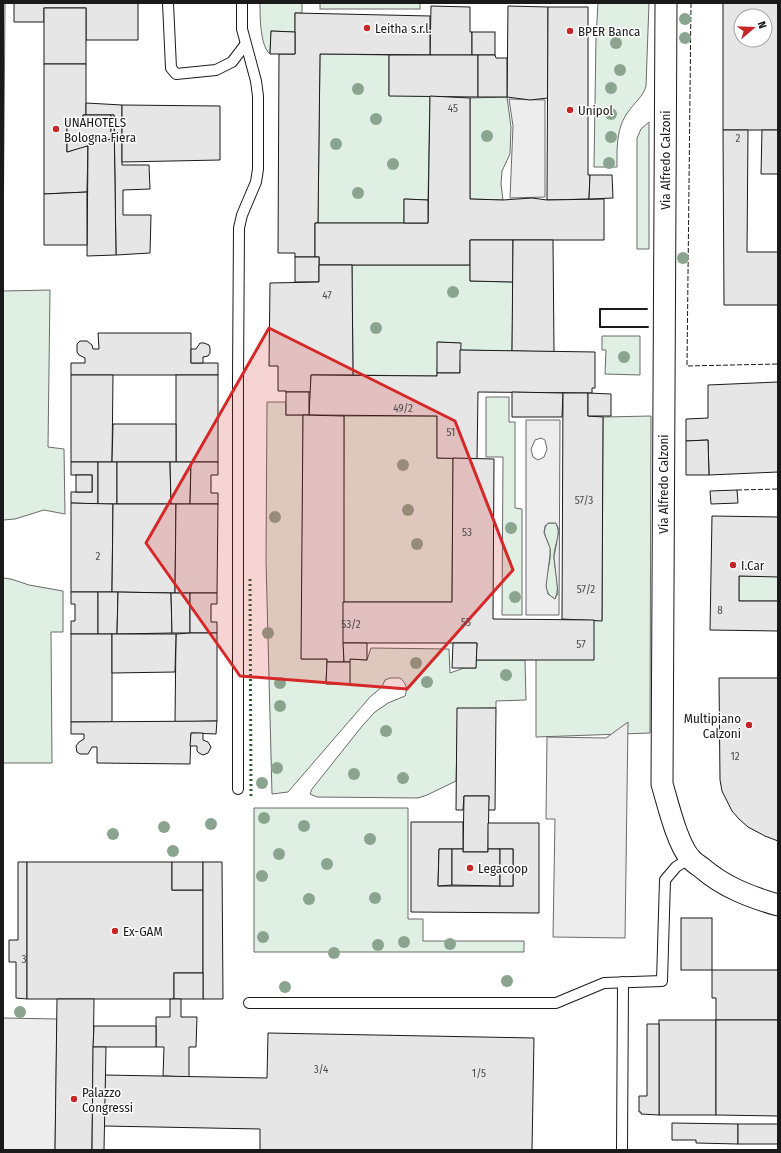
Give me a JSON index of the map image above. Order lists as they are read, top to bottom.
{
  "streets": {
    "street": ["Via Alfredo Calzoni"]
  },
  "places": [
    "Leitha s.r.l.",
    "BPER Banca",
    "Unipol",
    "UNAHOTELS Bologna Fiera",
    "I.Car",
    "Multipiano Calzoni",
    "Legacoop",
    "Ex-GAM",
    "Palazzo Congressi"
  ],
  "house_numbers": [
    "45",
    "2",
    "47",
    "49/2",
    "51",
    "57/3",
    "53",
    "2",
    "57/2",
    "8",
    "55",
    "53/2",
    "57",
    "12",
    "3",
    "3/4",
    "1/5"
  ],
  "north": "right"
}
